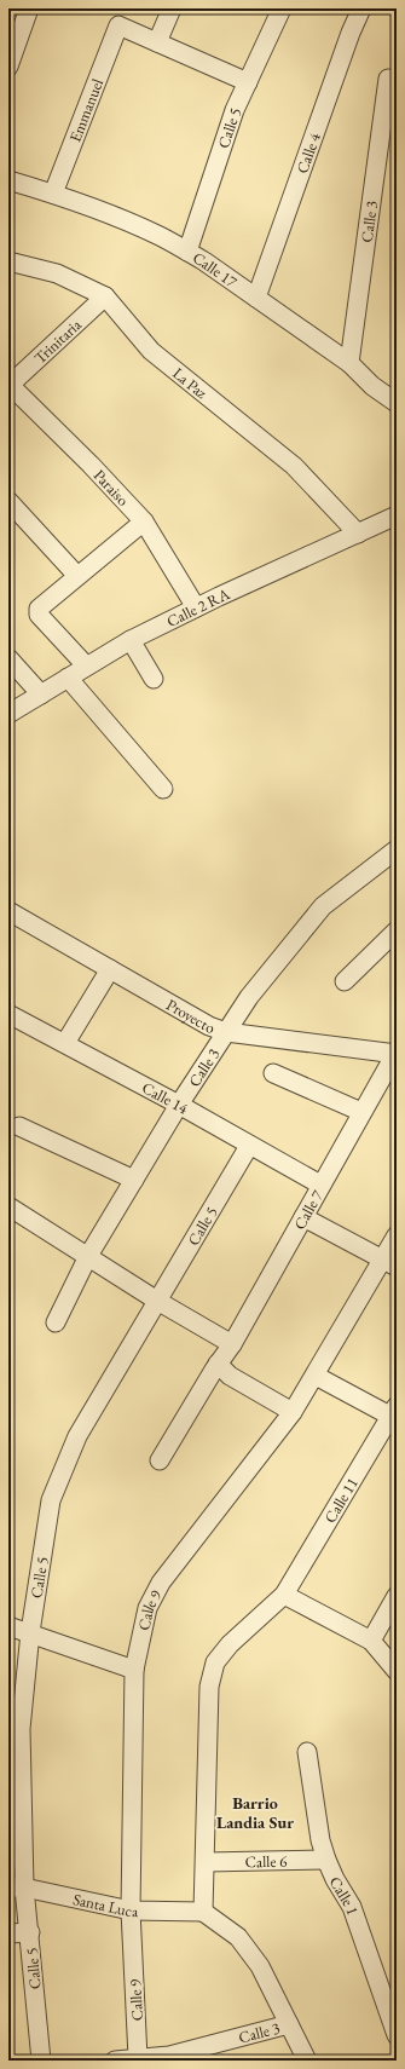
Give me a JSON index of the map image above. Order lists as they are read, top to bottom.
{
  "streets": {
    "street": [
      "Emmanuel",
      "Calle 5",
      "Calle 4",
      "Calle 3",
      "Calle 17",
      "Trinitaria",
      "La Paz",
      "Paraiso",
      "Calle 2 RA",
      "Proyecto",
      "Calle 14",
      "Calle 7",
      "Calle 11",
      "Calle 9",
      "Calle 6",
      "Calle 1",
      "Santa Luca"
    ]
  },
  "crossings": [
    ["Emmanuel", "Calle 17"],
    ["Calle 5", "Calle 17"],
    ["Calle 5", "Calle 14"],
    ["Calle 5", "Santa Luca"],
    ["Calle 4", "Calle 17"],
    ["Calle 3", "Calle 17"],
    ["Calle 3", "Proyecto"],
    ["Calle 3", "Calle 14"],
    ["Calle 3", "Calle 9"],
    ["Trinitaria", "La Paz"],
    ["Trinitaria", "Paraiso"],
    ["La Paz", "Calle 2 RA"],
    ["Paraiso", "Calle 2 RA"],
    ["Proyecto", "Calle 7"],
    ["Calle 14", "Calle 7"],
    ["Calle 11", "Calle 6"],
    ["Calle 11", "Santa Luca"],
    ["Calle 9", "Santa Luca"],
    ["Calle 6", "Calle 1"]
  ],
  "districts": ["Barrio Landia Sur"]
}
